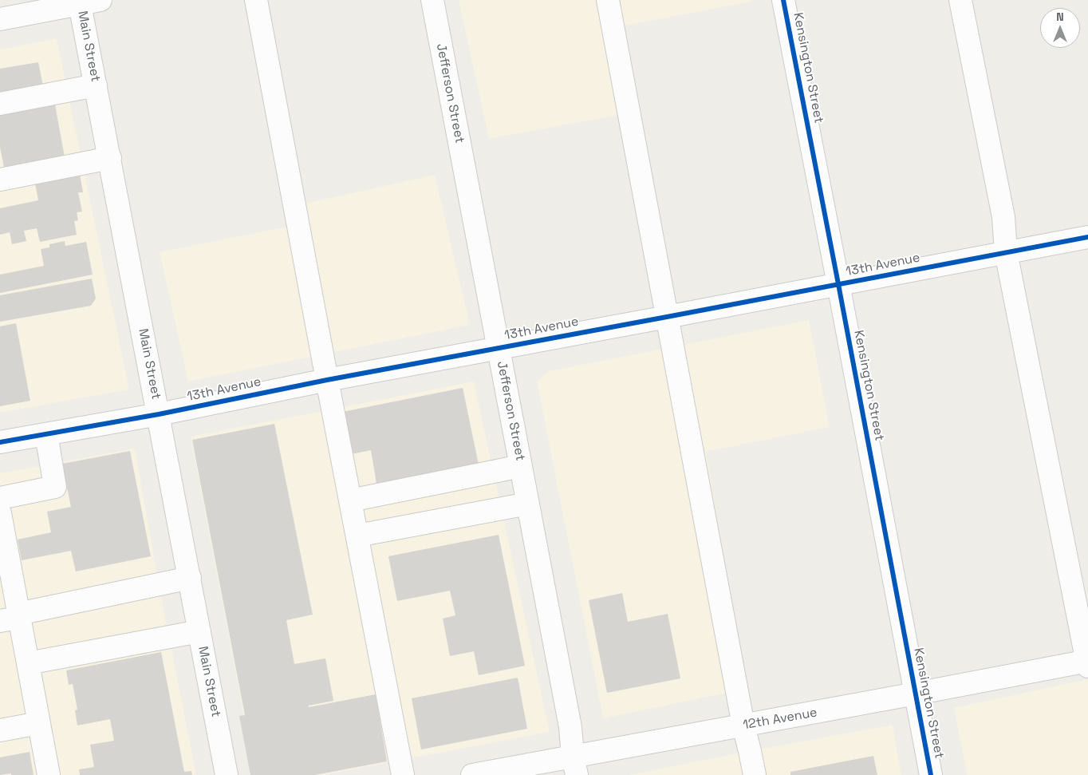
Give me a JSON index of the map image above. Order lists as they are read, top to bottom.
{
  "streets": {
    "street": [
      "Main Street",
      "Kensington Street",
      "Jefferson Street",
      "13th Avenue",
      "12th Avenue"
    ]
  },
  "crossings": [
    ["Main Street", "13th Avenue"],
    ["Kensington Street", "13th Avenue"],
    ["Kensington Street", "12th Avenue"],
    ["Jefferson Street", "13th Avenue"],
    ["Jefferson Street", "12th Avenue"]
  ],
  "north": "top"
}
